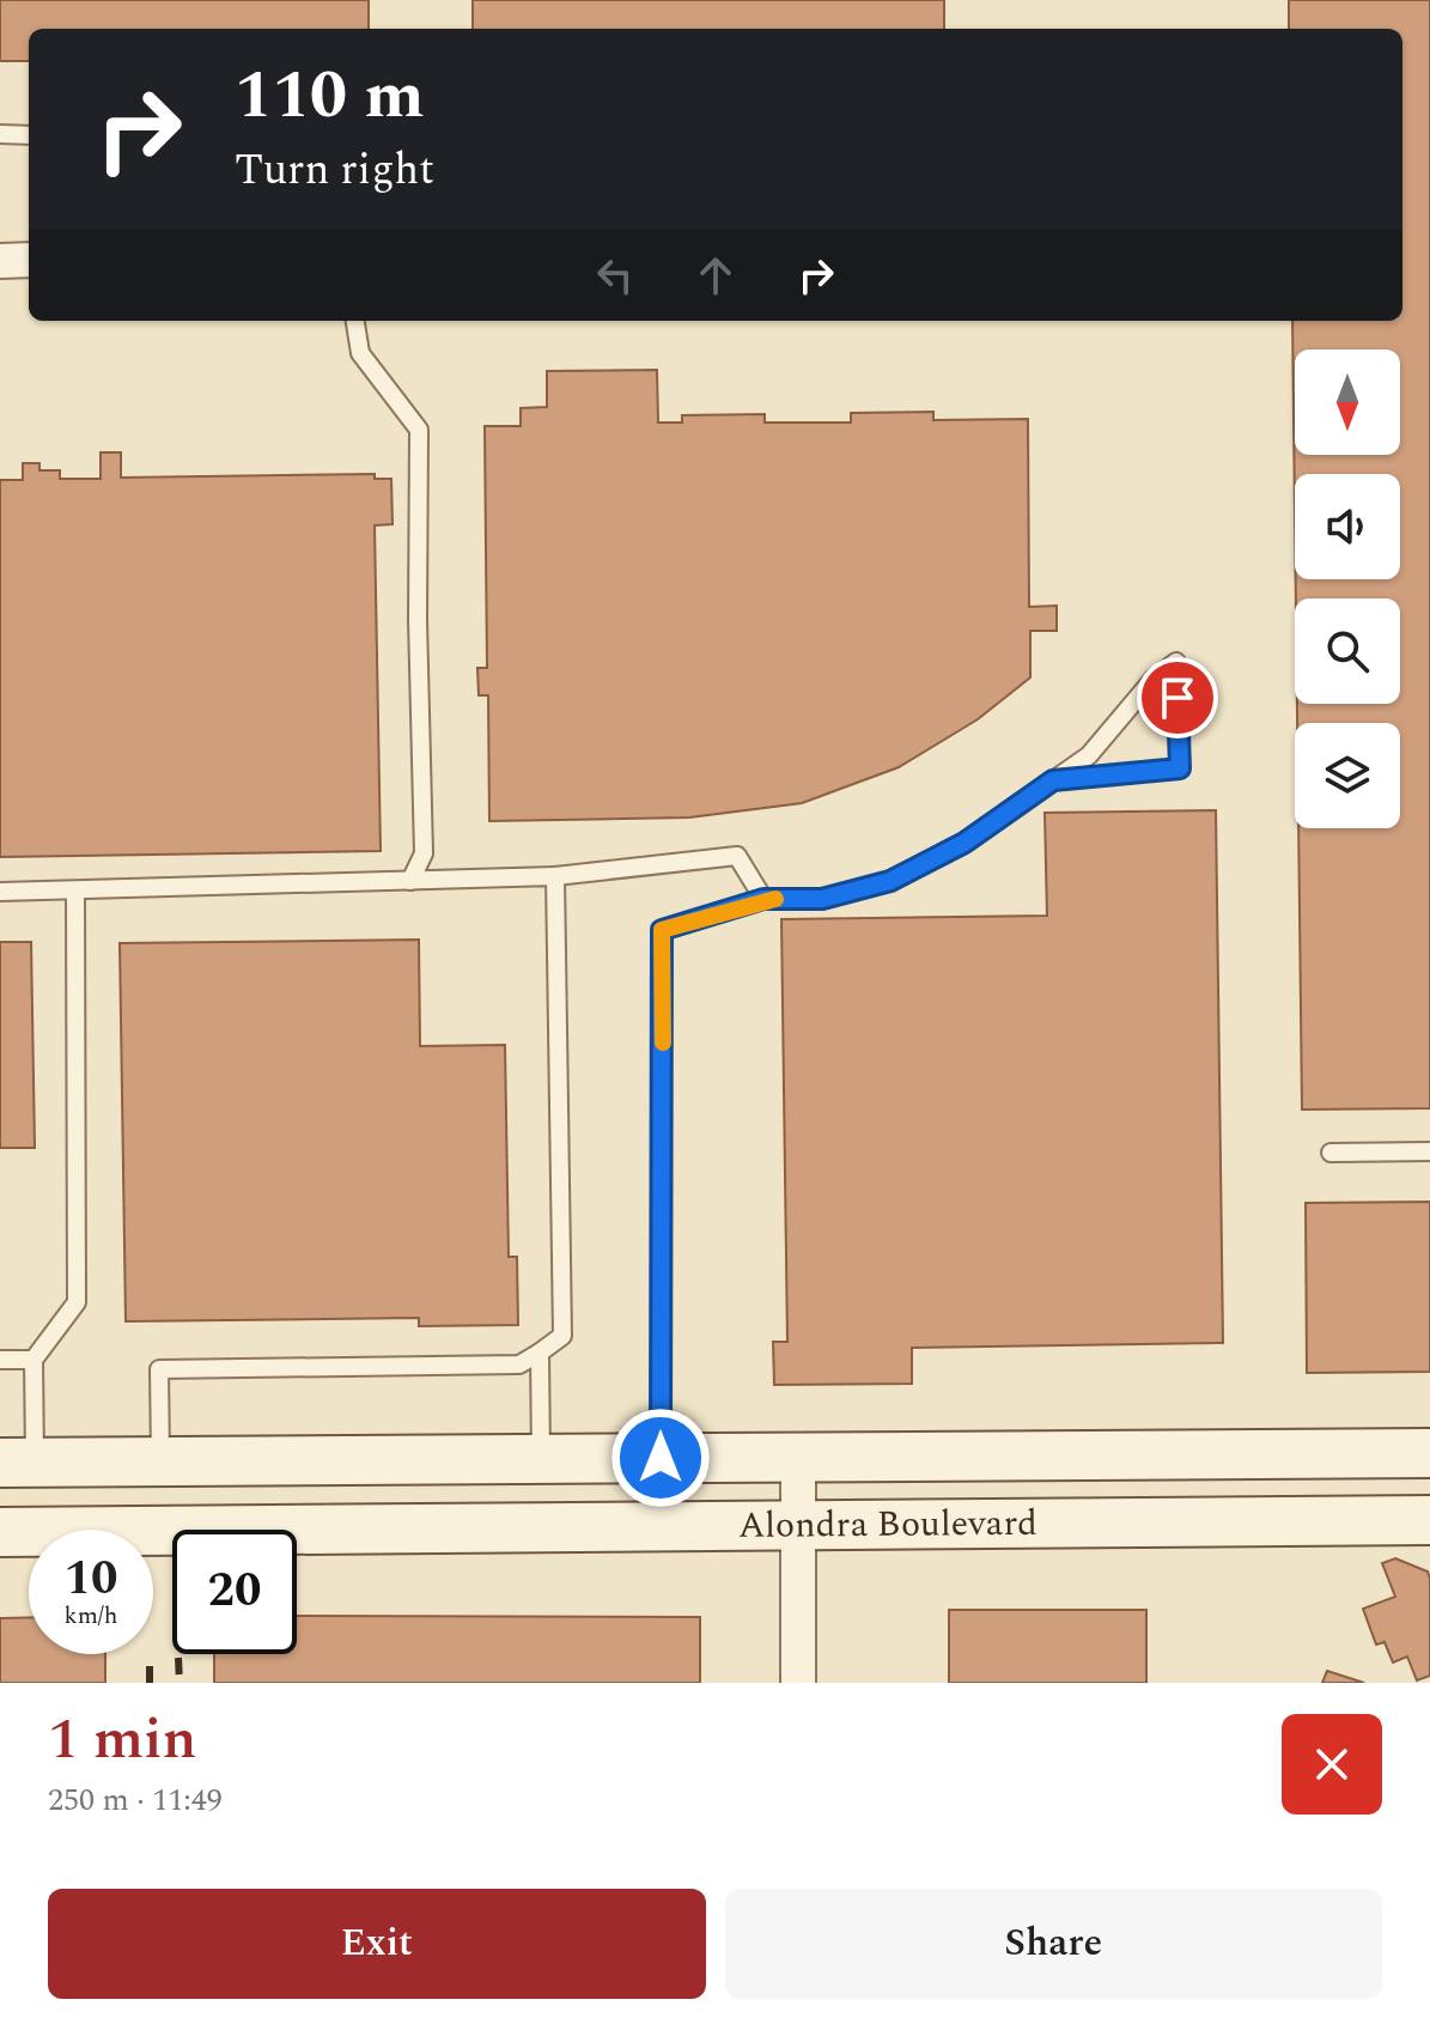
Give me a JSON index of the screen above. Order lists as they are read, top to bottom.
{
  "streets": {
    "main road": ["Alondra Boulevard"]
  },
  "north": "bottom",
  "page": {
    "turn": ["110 m", "Turn right"],
    "speed": "10 km/h",
    "limit": "20",
    "heading": ["1 min", "250 m · 11:49"],
    "buttons": ["Exit", "Share"]
  }
}
